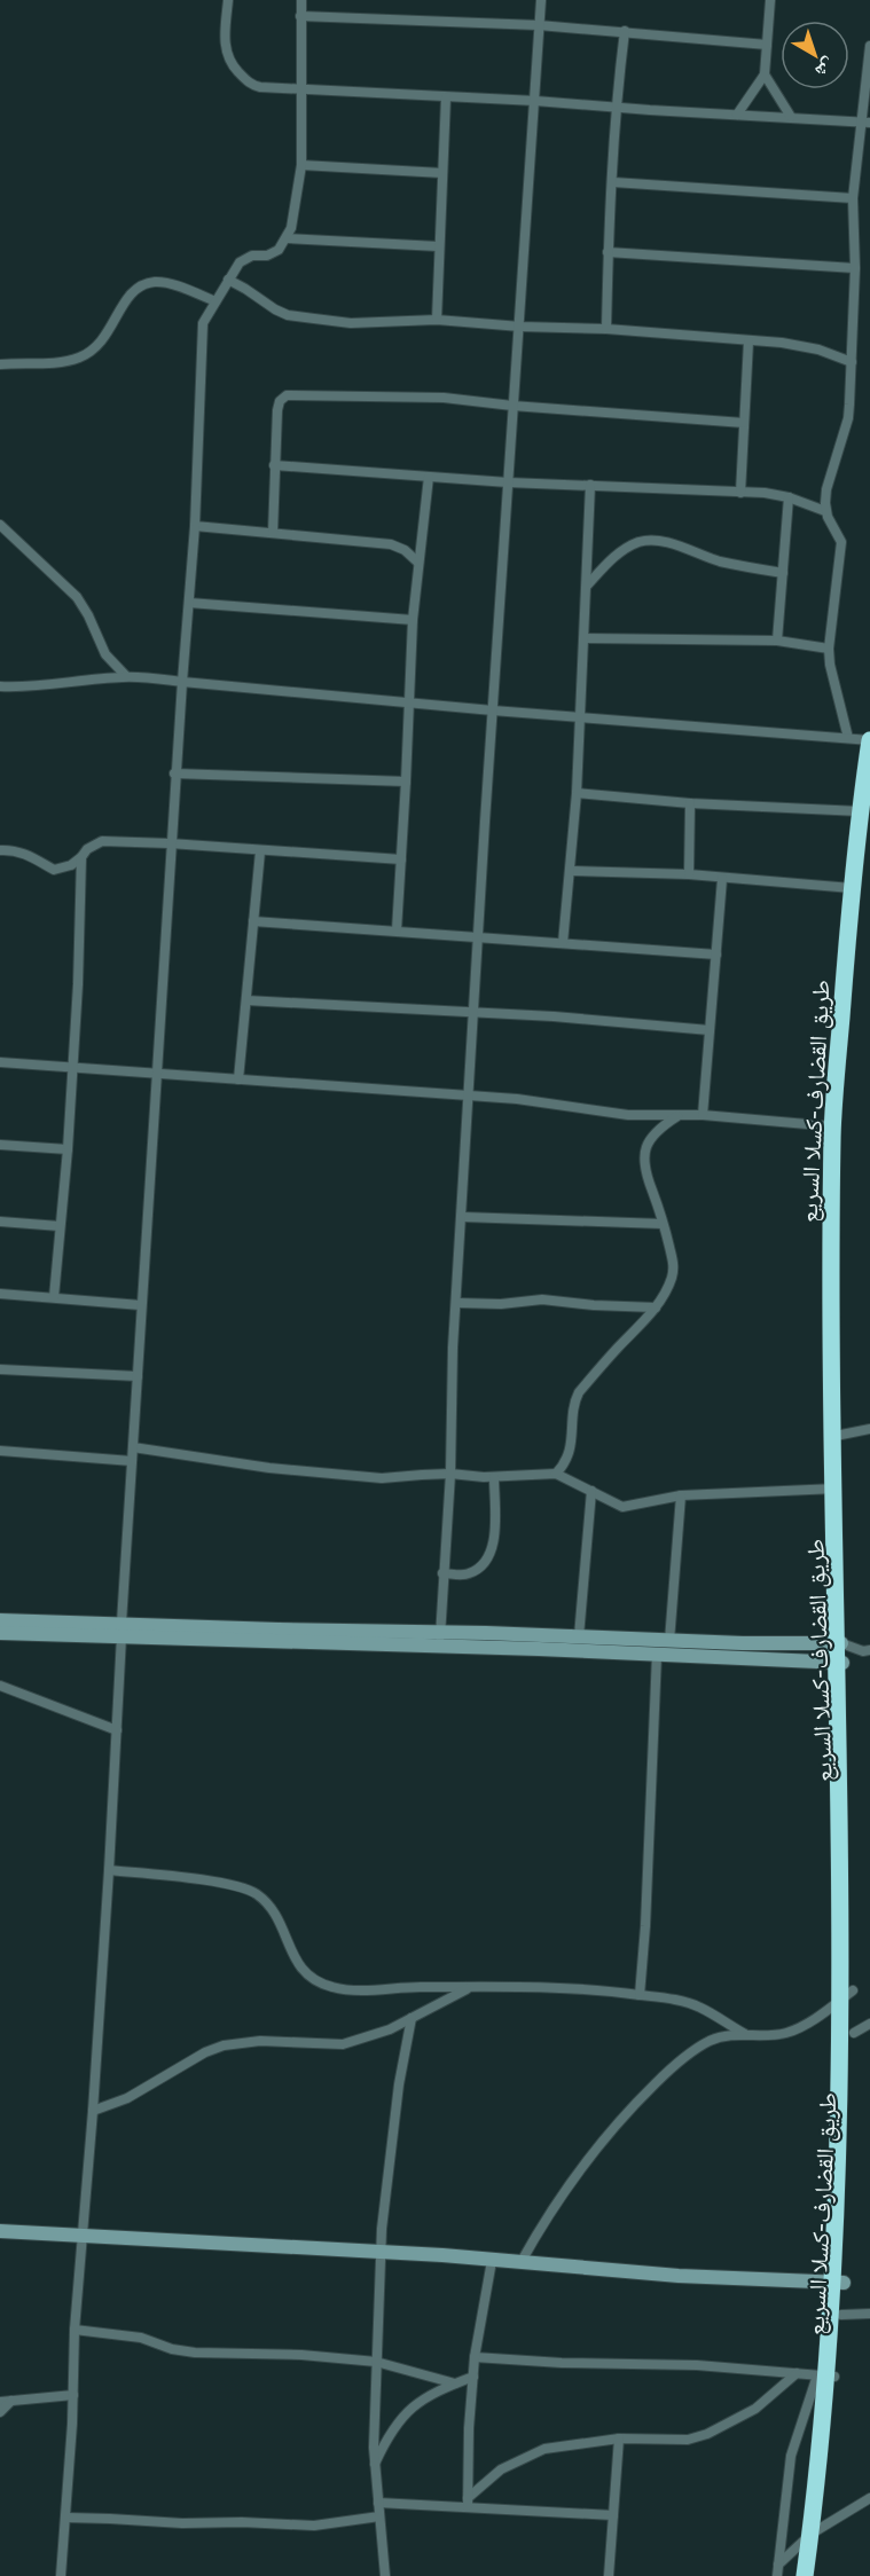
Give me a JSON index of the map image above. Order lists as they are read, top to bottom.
{
  "streets": {
    "highway": ["طريق القضارف-كسلا السريع"]
  },
  "north": "bottom right"
}
